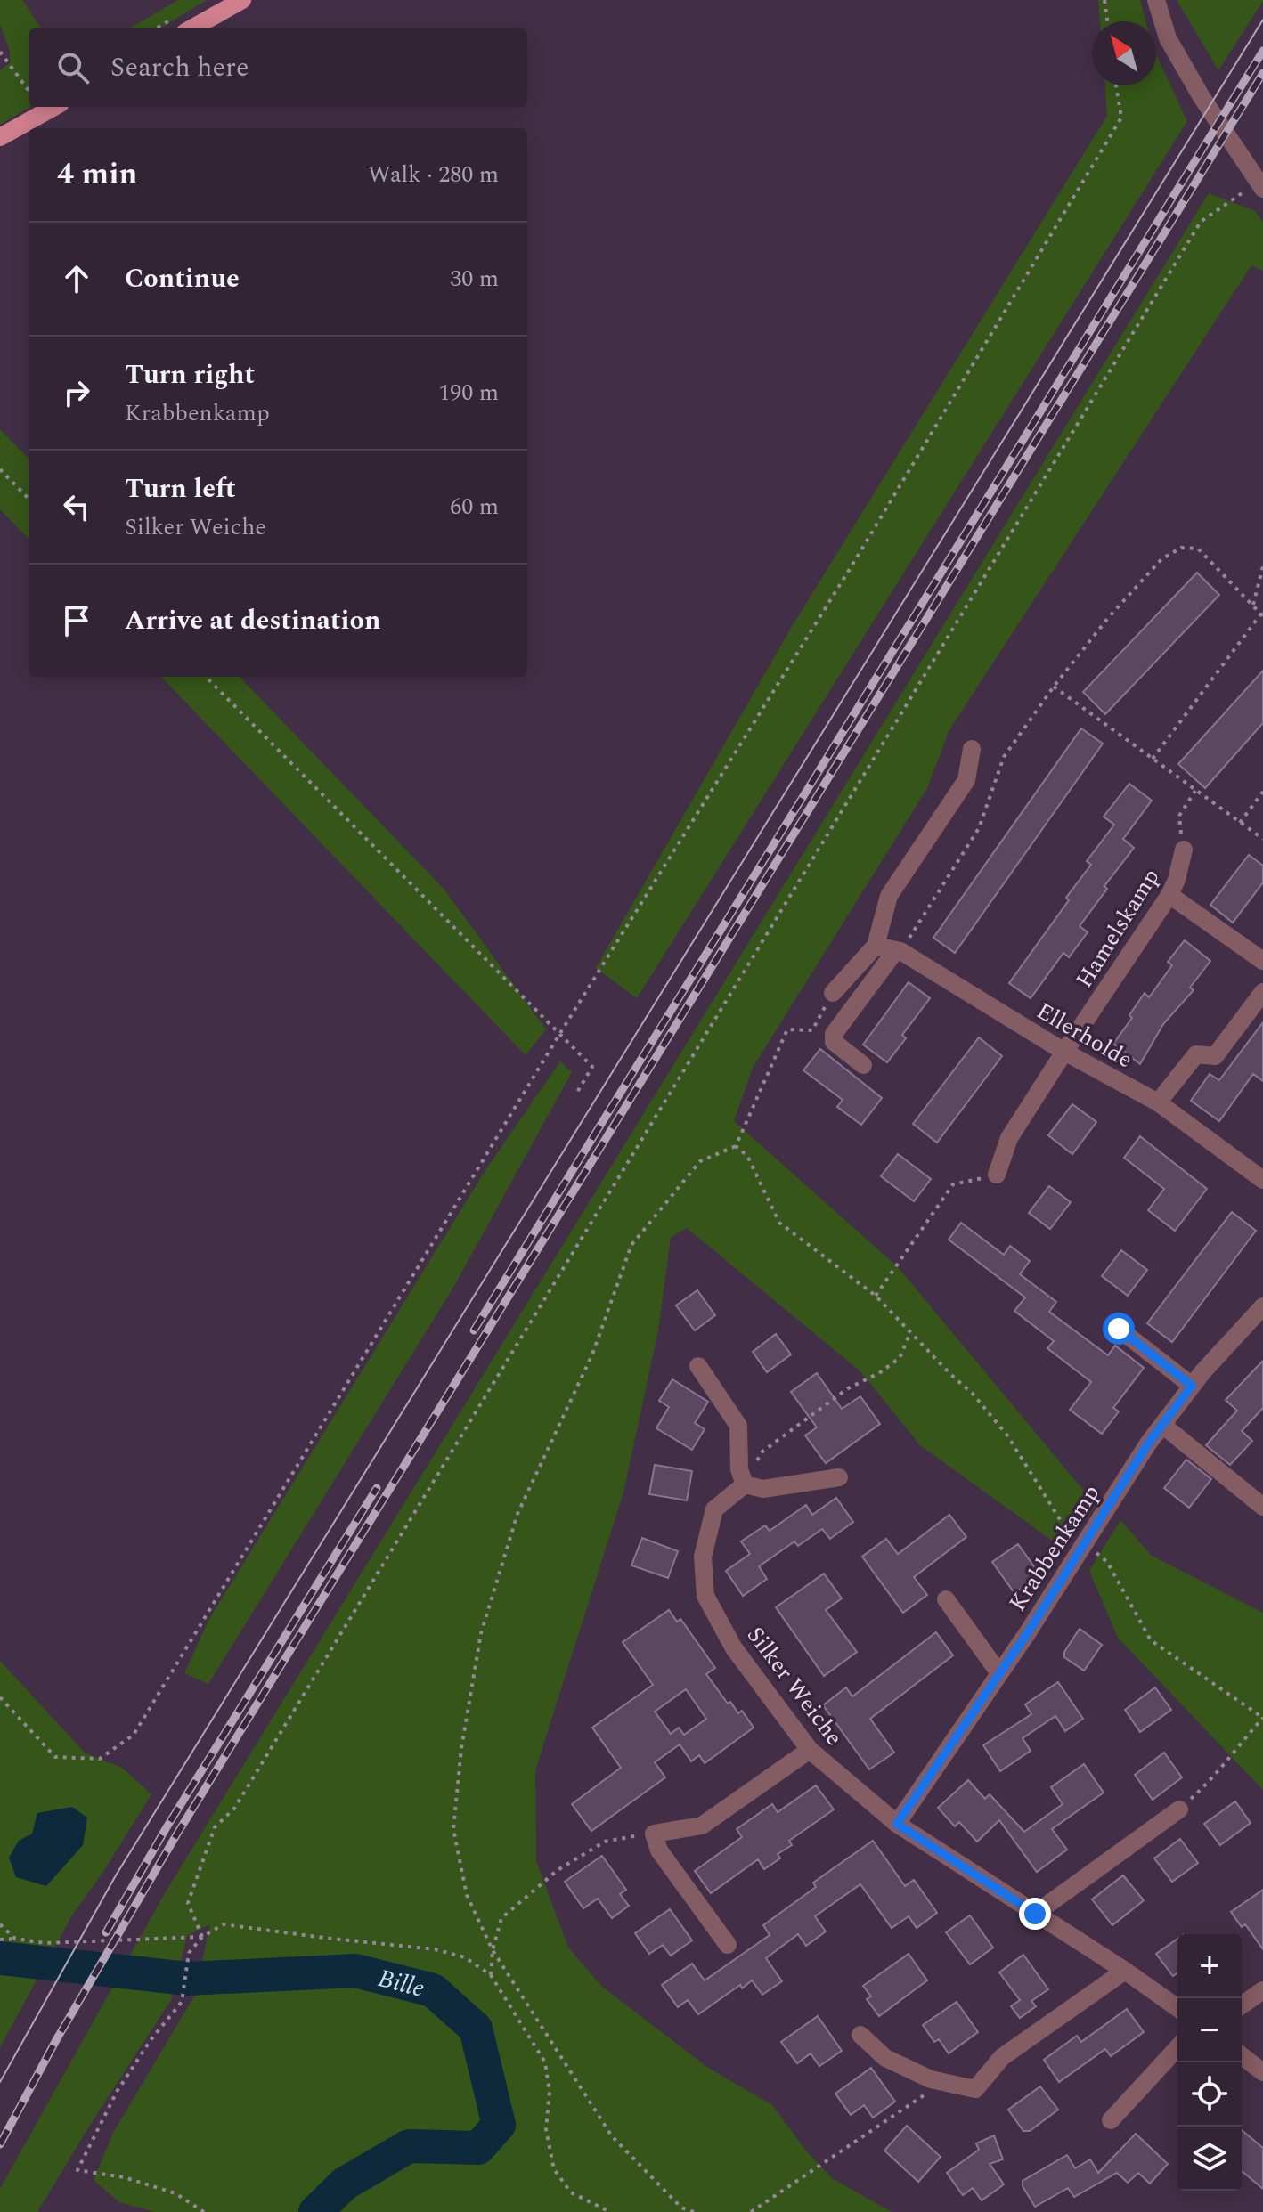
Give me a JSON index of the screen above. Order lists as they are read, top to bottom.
{
  "streets": {
    "street": [
      "Hamelskamp",
      "Ellerholde",
      "Krabbenkamp",
      "Silker Weiche"
    ]
  },
  "crossings": [
    ["Hamelskamp", "Ellerholde"],
    ["Krabbenkamp", "Silker Weiche"]
  ],
  "water": ["Bille"],
  "north": "top left",
  "page": {
    "search": "Search here",
    "heading": ["4 min", "Walk · 280 m"],
    "list": [
      ["Continue", "30 m"],
      ["Turn right", "Krabbenkamp", "190 m"],
      ["Turn left", "Silker Weiche", "60 m"],
      "Arrive at destination"
    ],
    "map_buttons": ["+", "−"]
  }
}
